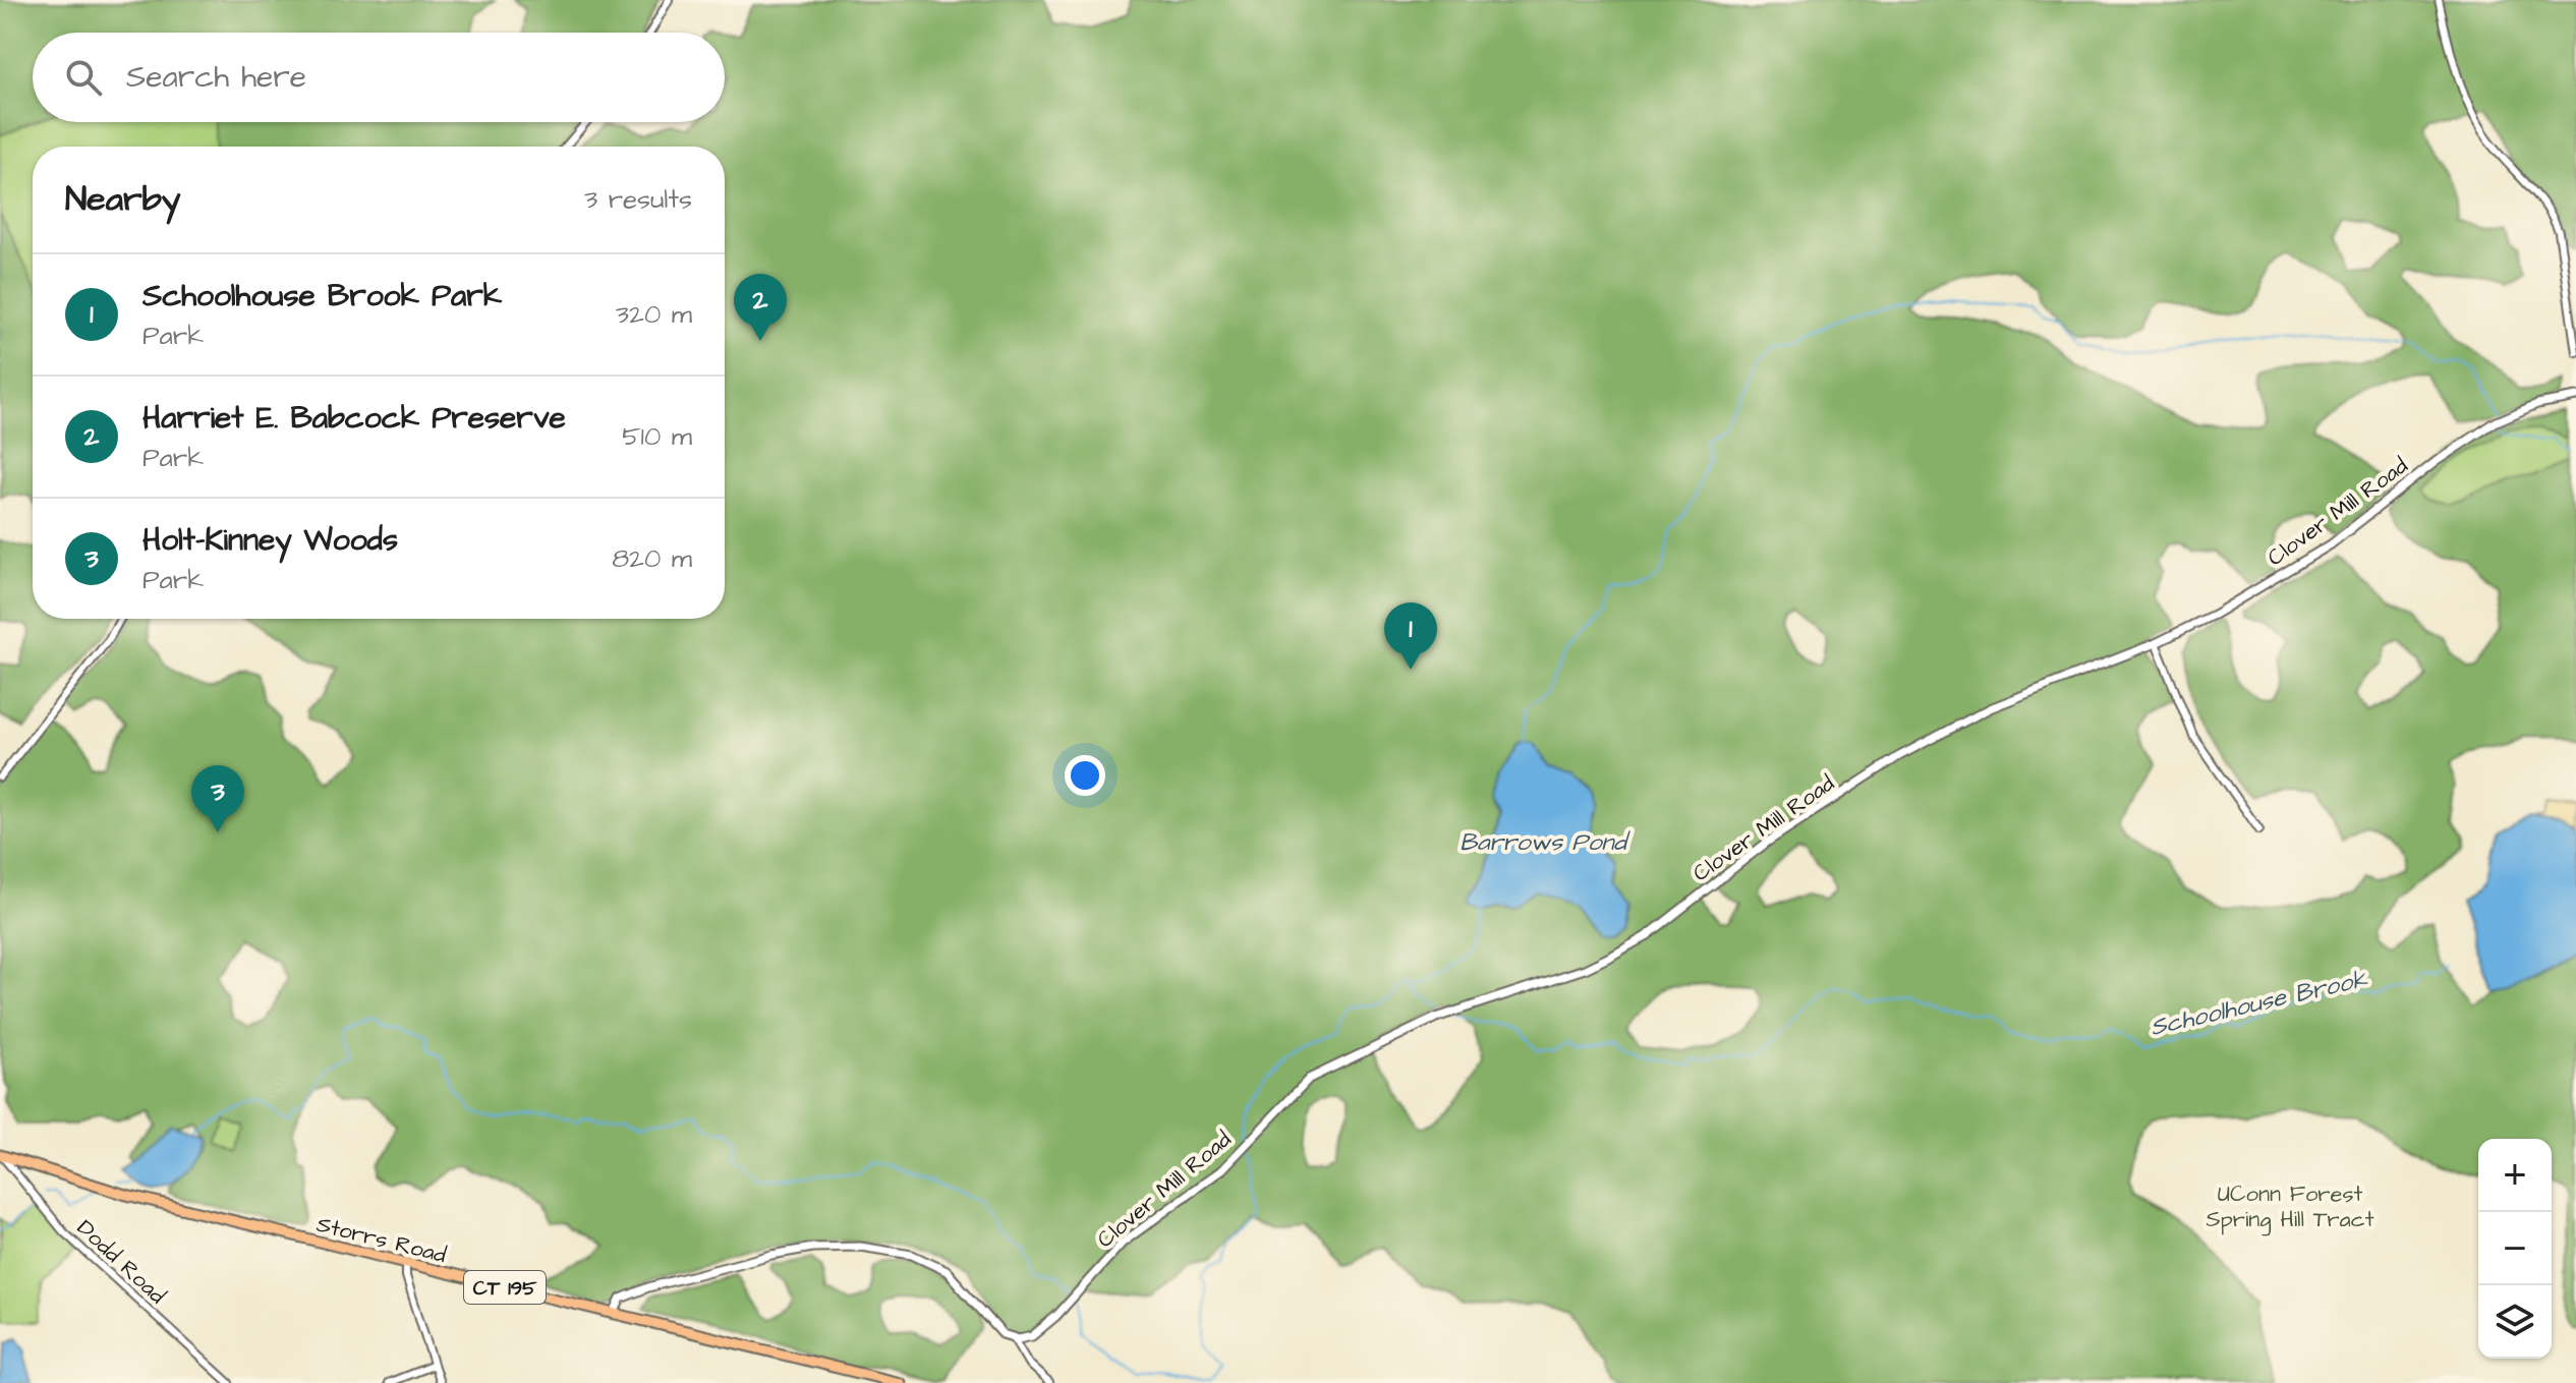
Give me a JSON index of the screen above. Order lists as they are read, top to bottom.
{
  "streets": {
    "main road": ["Storrs Road", "CT 195"],
    "street": ["Clover Mill Road", "Dodd Road"]
  },
  "crossings": [
    ["Storrs Road", "Dodd Road"]
  ],
  "water": ["Barrows Pond", "Schoolhouse Brook"],
  "parks": ["UConn Forest Spring Hill Tract"],
  "page": {
    "search": "Search here",
    "heading": ["Nearby", "3 results"],
    "list": [
      {
        "mark": "1",
        "name": "Schoolhouse Brook Park",
        "note": "Park",
        "value": "320 m"
      },
      {
        "mark": "2",
        "name": "Harriet E. Babcock Preserve",
        "note": "Park",
        "value": "510 m"
      },
      {
        "mark": "3",
        "name": "Holt–Kinney Woods",
        "note": "Park",
        "value": "820 m"
      }
    ],
    "pins": ["2", "1", "3"],
    "map_buttons": ["+", "−"]
  }
}
